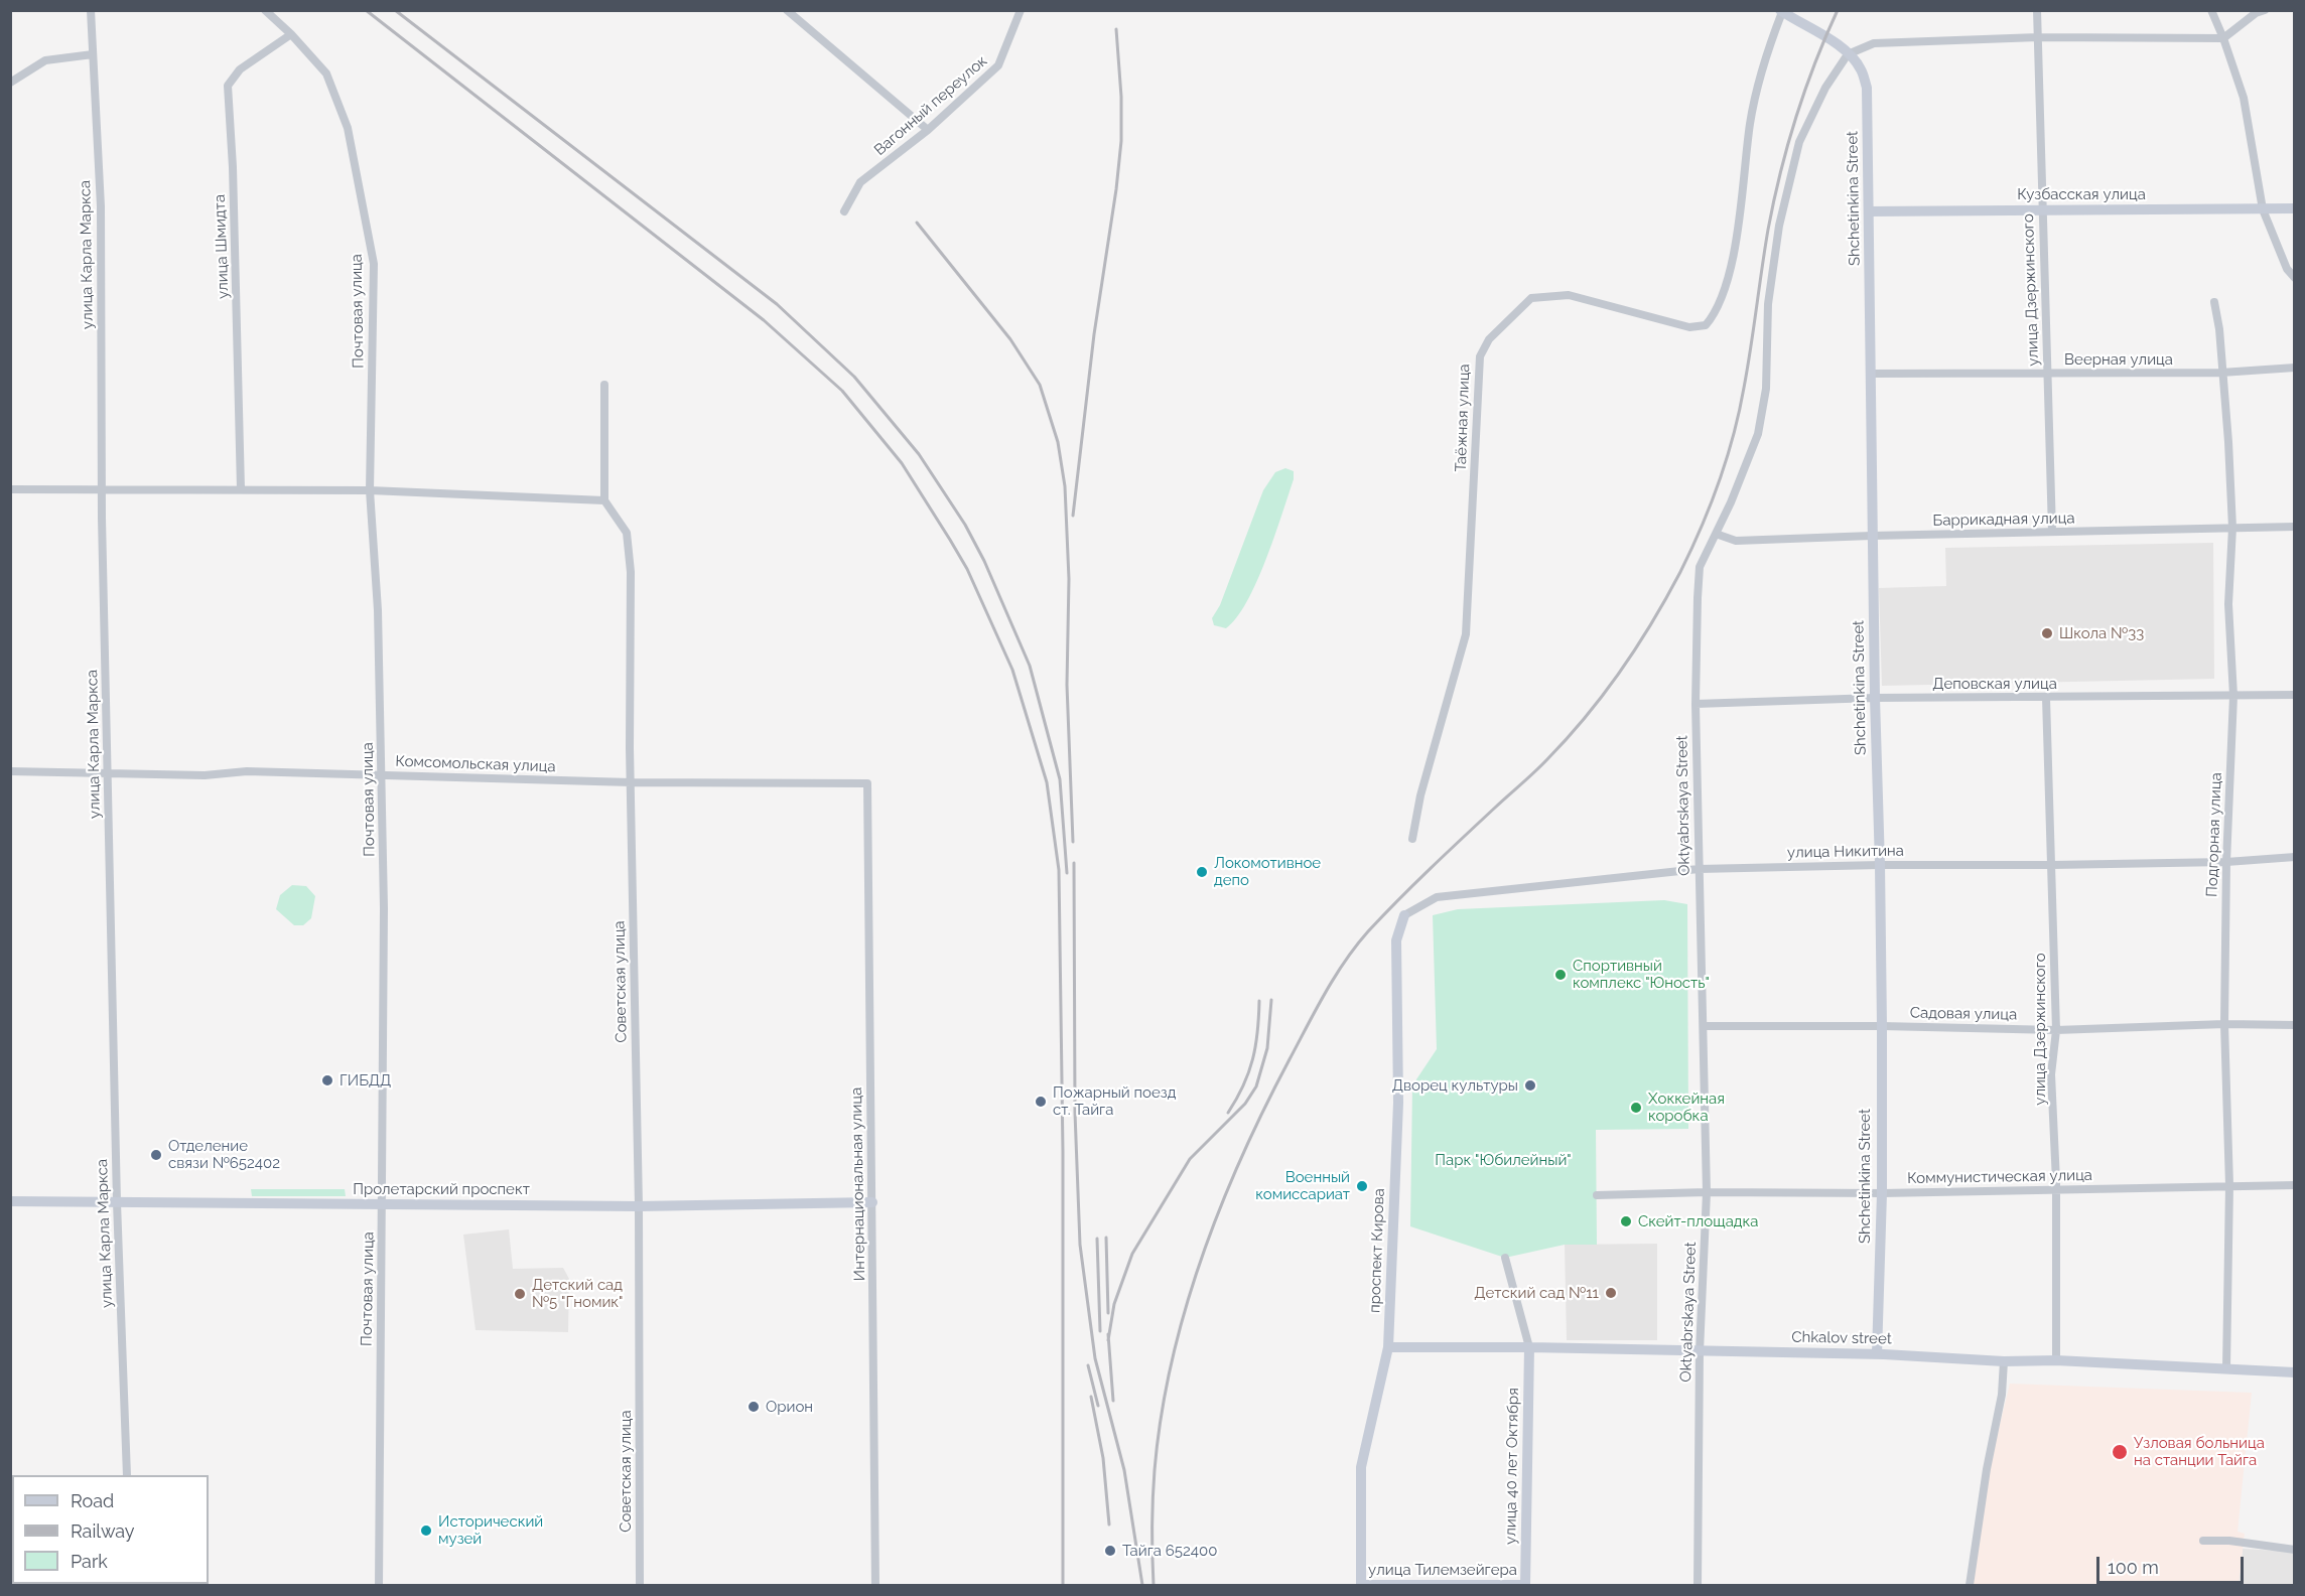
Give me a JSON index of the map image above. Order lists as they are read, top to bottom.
{
  "streets": {
    "street": [
      "Вагонный переулок",
      "Кузбасская улица",
      "Shchetinkina Street",
      "улица Шмидта",
      "улица Карла Маркса",
      "улица Дзержинского",
      "Почтовая улица",
      "Веерная улица",
      "Таёжная улица",
      "Баррикадная улица",
      "Деповская улица",
      "Комсомольская улица",
      "Oktyabrskaya Street",
      "Подгорная улица",
      "улица Никитина",
      "Советская улица",
      "Садовая улица",
      "Коммунистическая улица",
      "Интернациональная улица",
      "Пролетарский проспект",
      "проспект Кирова",
      "Chkalov street",
      "улица 40 лет Октября",
      "улица Тилемзейгера"
    ]
  },
  "crossings": [
    ["Кузбасская улица", "Shchetinkina Street"],
    ["Кузбасская улица", "улица Дзержинского"],
    ["Shchetinkina Street", "Веерная улица"],
    ["Shchetinkina Street", "Таёжная улица"],
    ["Shchetinkina Street", "Баррикадная улица"],
    ["Shchetinkina Street", "Деповская улица"],
    ["Shchetinkina Street", "Oktyabrskaya Street"],
    ["Shchetinkina Street", "улица Никитина"],
    ["Shchetinkina Street", "Садовая улица"],
    ["Shchetinkina Street", "Коммунистическая улица"],
    ["Shchetinkina Street", "Chkalov street"],
    ["улица Шмидта", "Почтовая улица"],
    ["улица Карла Маркса", "Комсомольская улица"],
    ["улица Карла Маркса", "Пролетарский проспект"],
    ["улица Дзержинского", "Веерная улица"],
    ["улица Дзержинского", "Баррикадная улица"],
    ["улица Дзержинского", "Деповская улица"],
    ["улица Дзержинского", "улица Никитина"],
    ["улица Дзержинского", "Садовая улица"],
    ["улица Дзержинского", "Коммунистическая улица"],
    ["улица Дзержинского", "Chkalov street"],
    ["Почтовая улица", "Комсомольская улица"],
    ["Почтовая улица", "Пролетарский проспект"],
    ["Веерная улица", "Подгорная улица"],
    ["Баррикадная улица", "Oktyabrskaya Street"],
    ["Баррикадная улица", "Подгорная улица"],
    ["Деповская улица", "Oktyabrskaya Street"],
    ["Деповская улица", "Подгорная улица"],
    ["Комсомольская улица", "Советская улица"],
    ["Комсомольская улица", "Интернациональная улица"],
    ["Oktyabrskaya Street", "улица Никитина"],
    ["Oktyabrskaya Street", "Садовая улица"],
    ["Oktyabrskaya Street", "Коммунистическая улица"],
    ["Oktyabrskaya Street", "Chkalov street"],
    ["Подгорная улица", "улица Никитина"],
    ["Подгорная улица", "Садовая улица"],
    ["Подгорная улица", "Коммунистическая улица"],
    ["Подгорная улица", "Chkalov street"],
    ["улица Никитина", "проспект Кирова"],
    ["Советская улица", "Пролетарский проспект"],
    ["Интернациональная улица", "Пролетарский проспект"],
    ["проспект Кирова", "Chkalov street"],
    ["проспект Кирова", "улица Тилемзейгера"],
    ["Chkalov street", "улица 40 лет Октября"],
    ["улица 40 лет Октября", "улица Тилемзейгера"]
  ],
  "parks": ["Парк \"Юбилейный\""],
  "places": [
    "Школа №33",
    "Локомотивное депо",
    "Спортивный комплекс \"Юность\"",
    "ГИБДД",
    "Дворец культуры",
    "Пожарный поезд ст. Тайга",
    "Хоккейная коробка",
    "Отделение связи №652402",
    "Военный комиссариат",
    "Скейт-площадка",
    "Детский сад №11",
    "Детский сад №5 \"Гномик\"",
    "Орион",
    "Узловая больница на станции Тайга",
    "Исторический музей",
    "Тайга 652400"
  ],
  "legend": ["Road", "Railway", "Park"],
  "scale_bar": "100 m"
}
